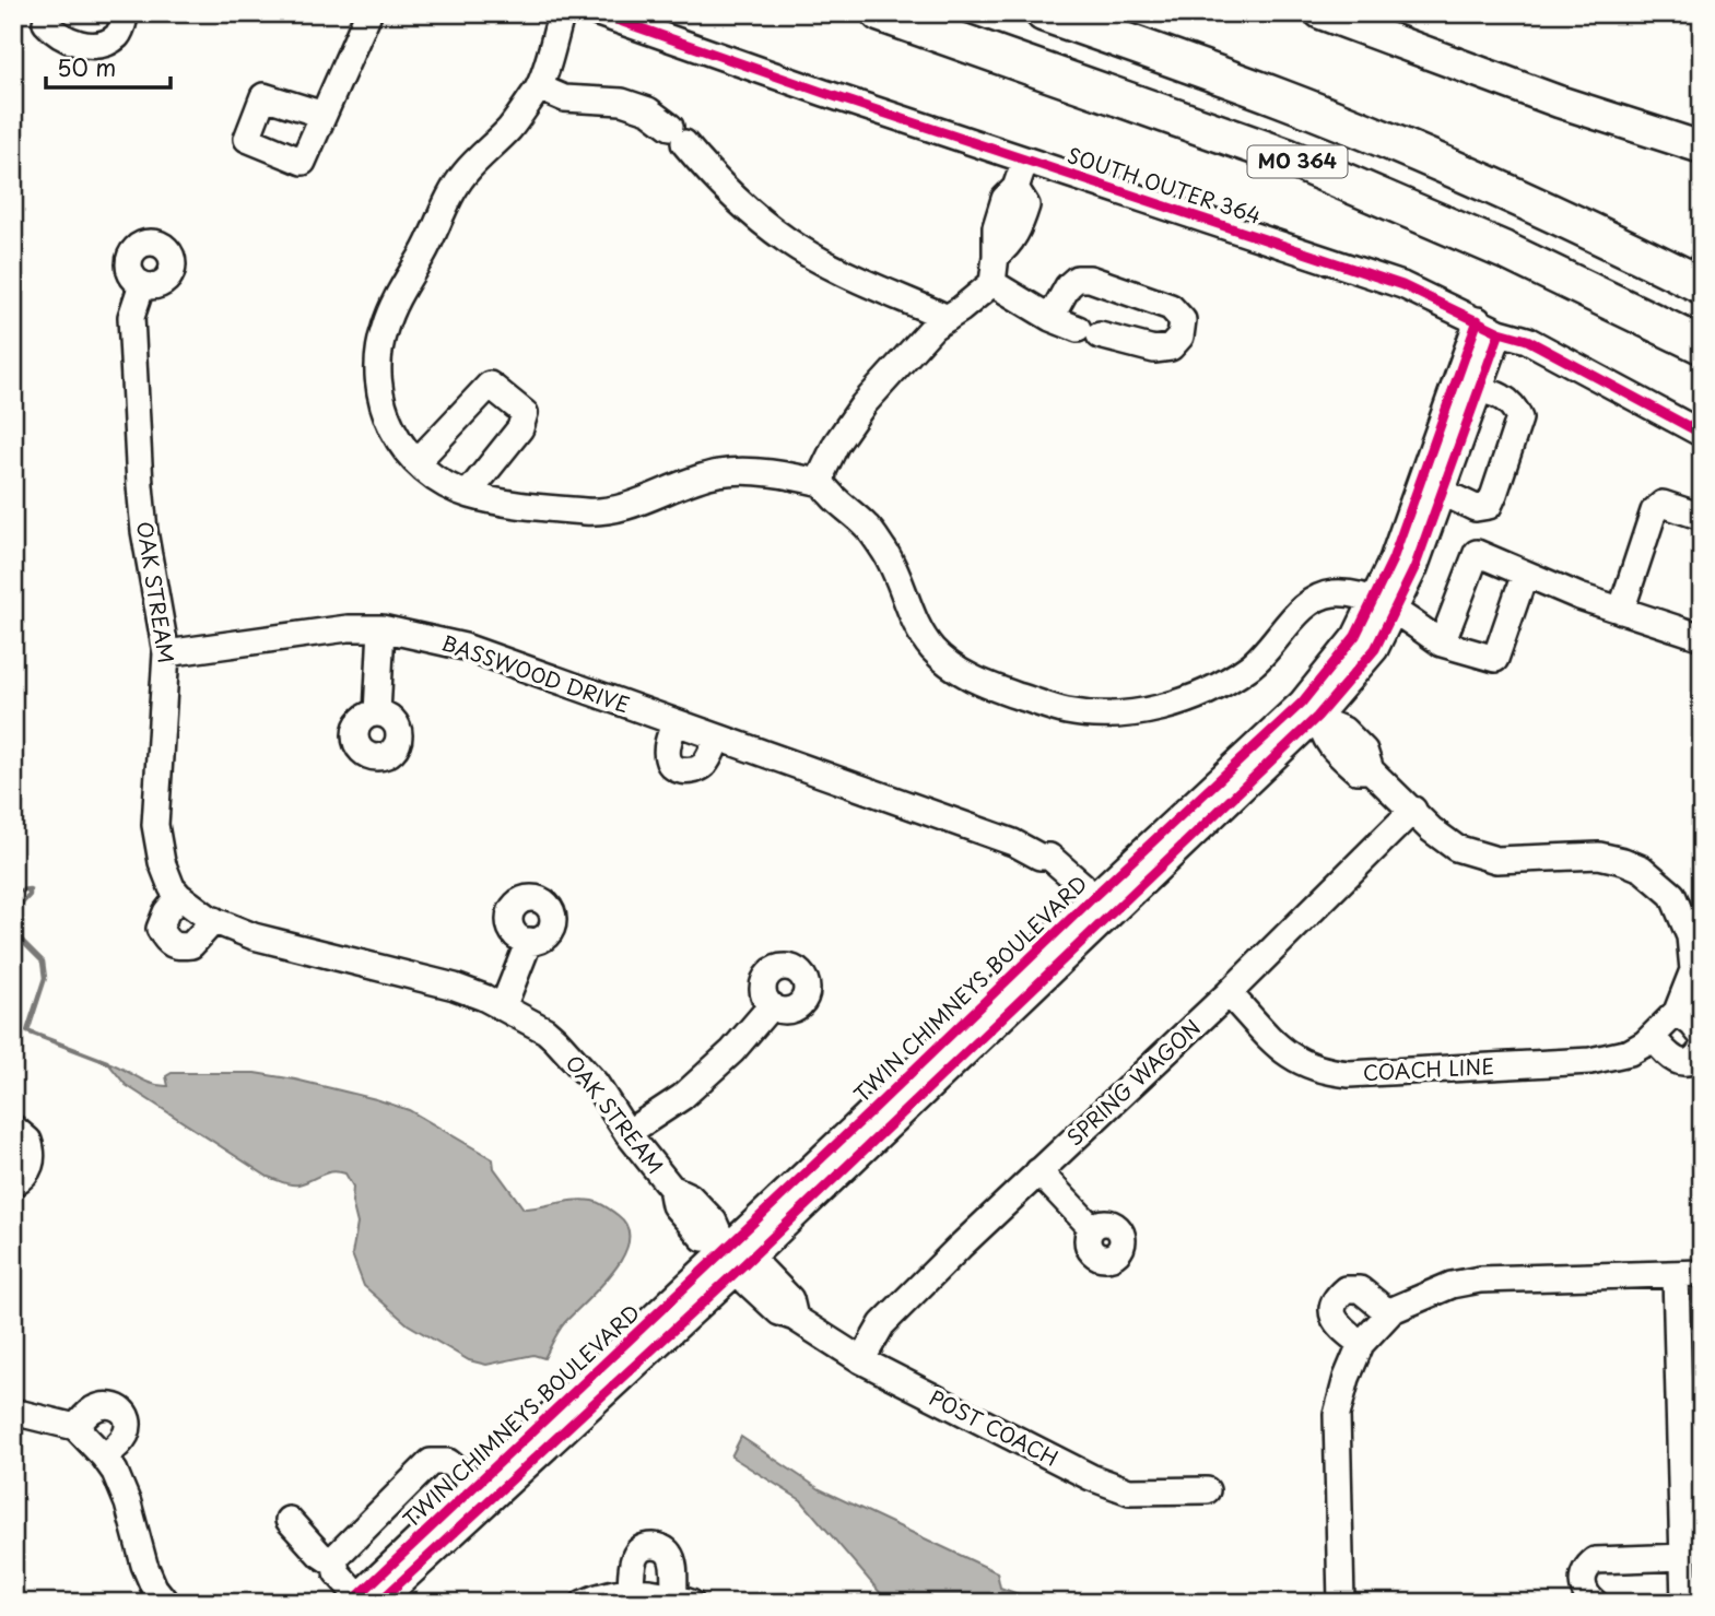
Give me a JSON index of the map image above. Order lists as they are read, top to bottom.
{
  "streets": {
    "highway": ["MO 364"],
    "street": [
      "SOUTH OUTER 364",
      "OAK STREAM",
      "BASSWOOD DRIVE",
      "TWIN CHIMNEYS BOULEVARD",
      "COACH LINE",
      "SPRING WAGON",
      "POST COACH"
    ]
  },
  "crossings": [
    ["SOUTH OUTER 364", "TWIN CHIMNEYS BOULEVARD"],
    ["OAK STREAM", "BASSWOOD DRIVE"],
    ["OAK STREAM", "TWIN CHIMNEYS BOULEVARD"],
    ["OAK STREAM", "POST COACH"],
    ["BASSWOOD DRIVE", "TWIN CHIMNEYS BOULEVARD"],
    ["TWIN CHIMNEYS BOULEVARD", "COACH LINE"],
    ["TWIN CHIMNEYS BOULEVARD", "POST COACH"],
    ["COACH LINE", "SPRING WAGON"],
    ["SPRING WAGON", "POST COACH"]
  ],
  "scale_bar": "50 m"
}
